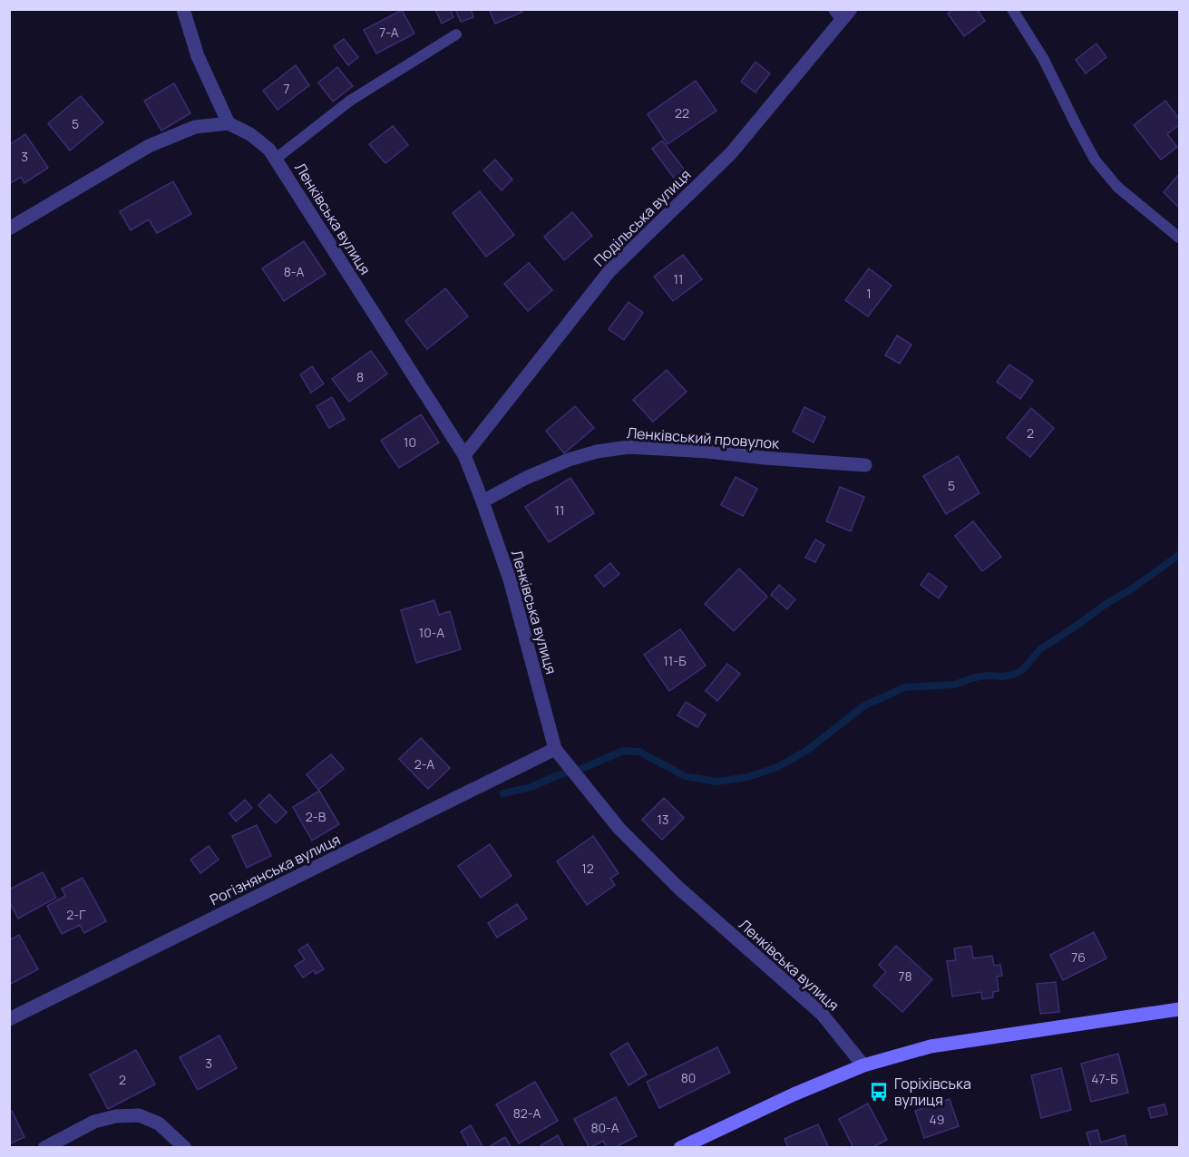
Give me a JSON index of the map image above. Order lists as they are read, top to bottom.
{
  "streets": {
    "street": [
      "Подільська вулиця",
      "Ленківська вулиця",
      "Ленківський провулок",
      "Рогізнянська вулиця"
    ]
  },
  "crossings": [
    ["Подільська вулиця", "Ленківська вулиця"],
    ["Ленківська вулиця", "Ленківський провулок"],
    ["Ленківська вулиця", "Рогізнянська вулиця"]
  ],
  "places": {
    "bus stop": ["Горіхівська вулиця"]
  },
  "house_numbers": [
    "7-А",
    "7",
    "22",
    "5",
    "3",
    "8-А",
    "11",
    "1",
    "8",
    "2",
    "10",
    "5",
    "11",
    "10-А",
    "11-Б",
    "2-А",
    "2-В",
    "13",
    "12",
    "2-Г",
    "76",
    "78",
    "3",
    "80",
    "47-Б",
    "2",
    "82-А",
    "49",
    "80-А"
  ]
}
